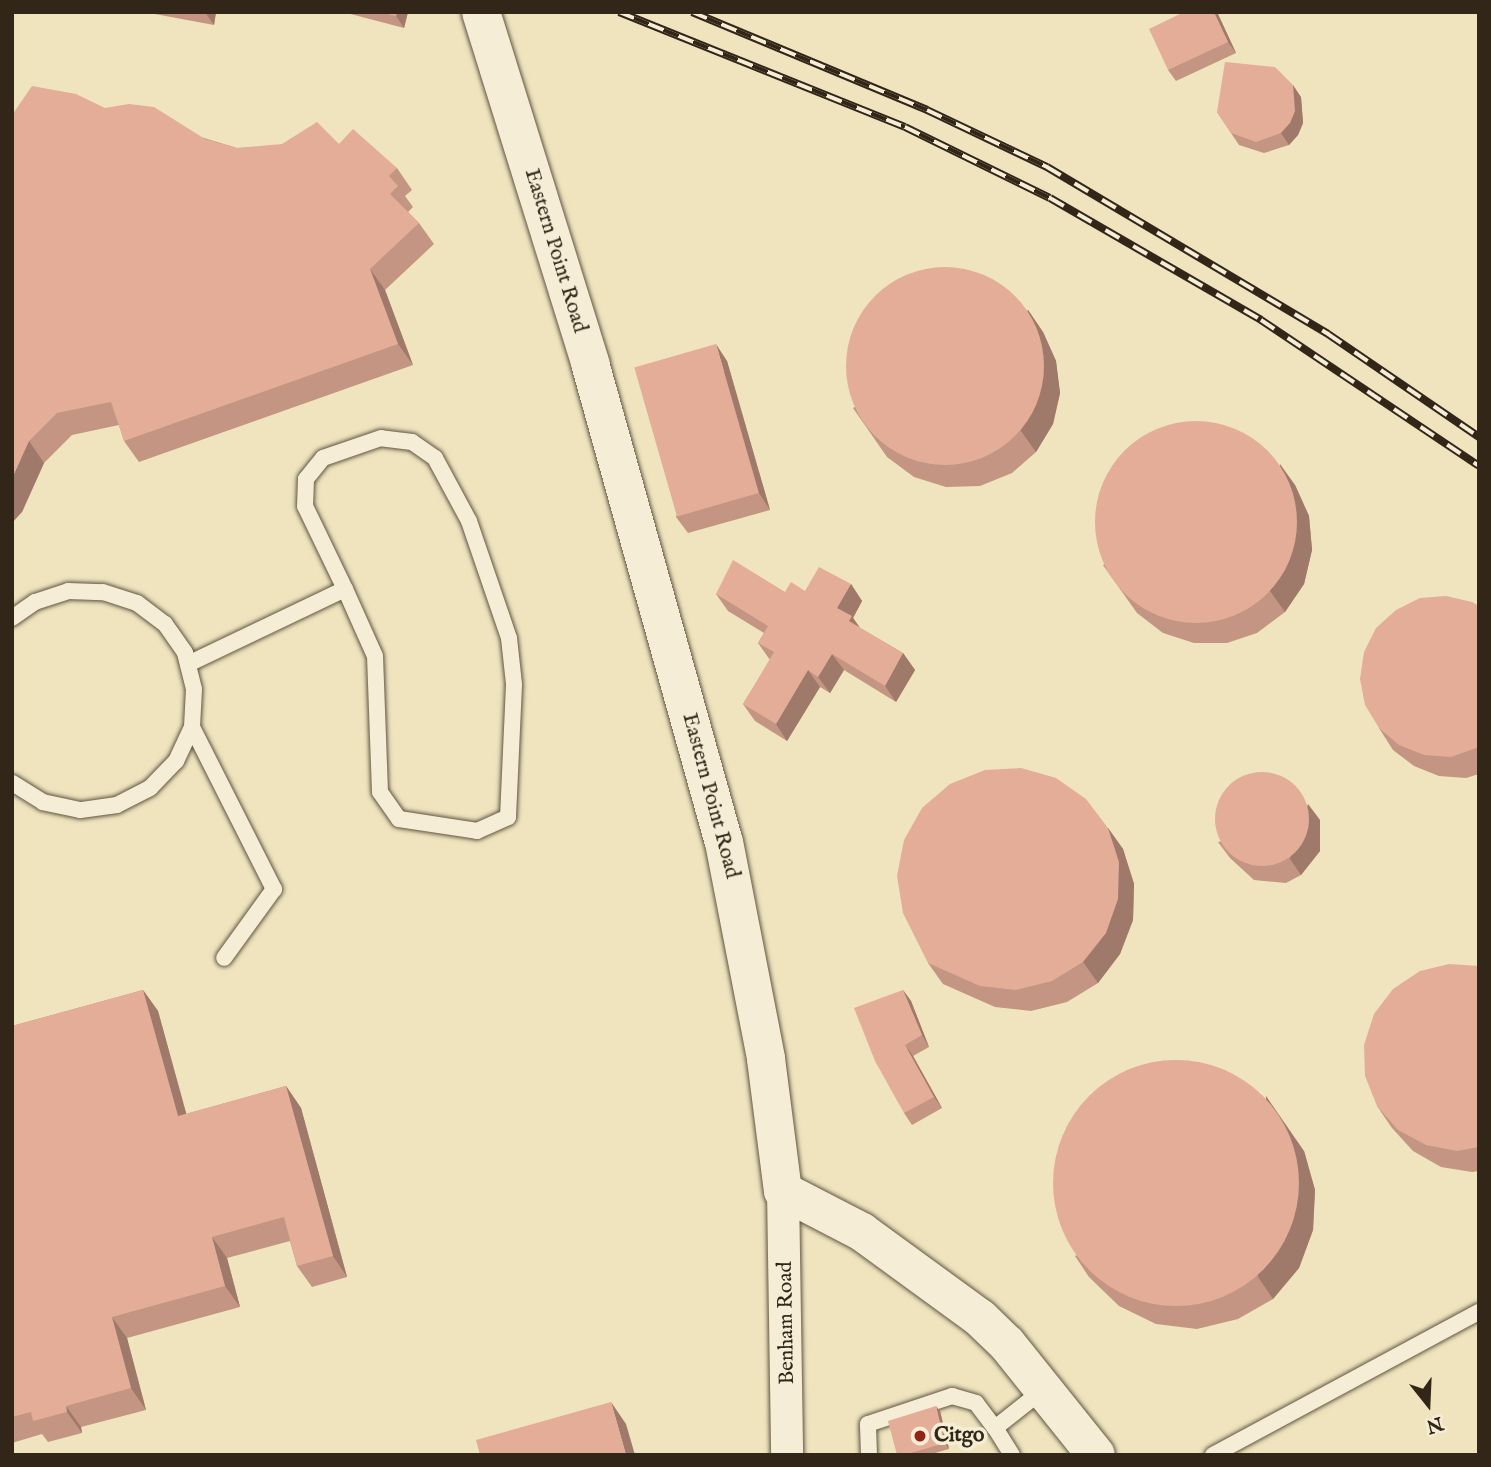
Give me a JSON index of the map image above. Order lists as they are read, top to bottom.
{
  "streets": {
    "main road": ["Eastern Point Road"],
    "street": ["Benham Road"]
  },
  "crossings": [
    ["Eastern Point Road", "Benham Road"]
  ],
  "places": ["Citgo"],
  "north": "bottom"
}
